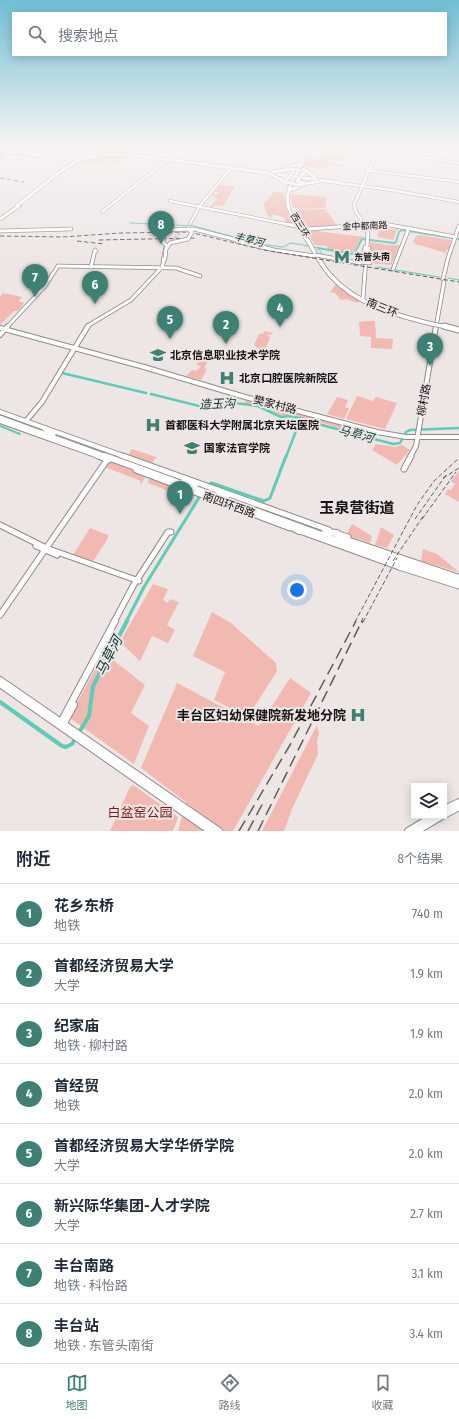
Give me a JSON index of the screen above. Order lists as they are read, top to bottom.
{
  "streets": {
    "highway": ["西三环", "南三环", "南四环西路"],
    "main road": ["金中都南路", "柳村路", "樊家村路"]
  },
  "crossings": [
    ["西三环", "南三环"],
    ["金中都南路", "柳村路"]
  ],
  "districts": ["玉泉营街道"],
  "water": ["丰草河", "造玉沟", "马草河"],
  "parks": ["白盆窑公园"],
  "places": {
    "metro station": ["东管头南"],
    "school or university": ["北京信息职业技术学院", "国家法官学院"],
    "hospital": ["北京口腔医院新院区", "首都医科大学附属北京天坛医院", "丰台区妇幼保健院新发地分院"]
  },
  "page": {
    "search": "搜索地点",
    "pins": [
      "8",
      "7",
      "6",
      "4",
      "5",
      "2",
      "3",
      "1"
    ],
    "heading": ["附近", "8个结果"],
    "list": [
      {
        "mark": "1",
        "name": "花乡东桥",
        "note": "地铁",
        "value": "740 m"
      },
      {
        "mark": "2",
        "name": "首都经济贸易大学",
        "note": "大学",
        "value": "1.9 km"
      },
      {
        "mark": "3",
        "name": "纪家庙",
        "note": "地铁 · 柳村路",
        "value": "1.9 km"
      },
      {
        "mark": "4",
        "name": "首经贸",
        "note": "地铁",
        "value": "2.0 km"
      },
      {
        "mark": "5",
        "name": "首都经济贸易大学华侨学院",
        "note": "大学",
        "value": "2.0 km"
      },
      {
        "mark": "6",
        "name": "新兴际华集团-人才学院",
        "note": "大学",
        "value": "2.7 km"
      },
      {
        "mark": "7",
        "name": "丰台南路",
        "note": "地铁 · 科怡路",
        "value": "3.1 km"
      },
      {
        "mark": "8",
        "name": "丰台站",
        "note": "地铁 · 东管头南街",
        "value": "3.4 km"
      }
    ],
    "nav": ["地图", "路线", "收藏"]
  }
}
